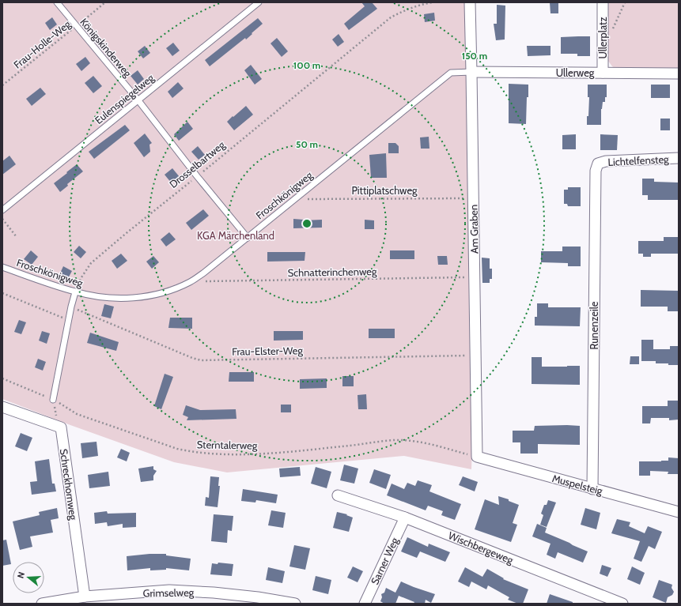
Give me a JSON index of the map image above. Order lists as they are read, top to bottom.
{
  "streets": {
    "street": [
      "Ullerplatz",
      "Ullerweg",
      "Lichtelfensteg",
      "Am Graben",
      "Runenzeile",
      "Schreckhornweg",
      "Muspelsteig",
      "Wischbergeweg",
      "Sarner Weg",
      "Grimselweg"
    ],
    "lane": ["Königskinderweg", "Eulenspiegelweg", "Froschkönigweg"],
    "path": [
      "Frau-Holle-Weg",
      "Drosselbartweg",
      "Pittiplatschweg",
      "Schnatterinchenweg",
      "Frau-Elster-Weg",
      "Sterntalerweg"
    ]
  },
  "crossings": [
    ["Ullerplatz", "Ullerweg"],
    ["Frau-Holle-Weg", "Königskinderweg"],
    ["Königskinderweg", "Eulenspiegelweg"],
    ["Königskinderweg", "Drosselbartweg"],
    ["Königskinderweg", "Froschkönigweg"],
    ["Ullerweg", "Froschkönigweg"],
    ["Ullerweg", "Am Graben"],
    ["Lichtelfensteg", "Runenzeile"],
    ["Drosselbartweg", "Froschkönigweg"],
    ["Pittiplatschweg", "Froschkönigweg"],
    ["Pittiplatschweg", "Am Graben"],
    ["Froschkönigweg", "Am Graben"],
    ["Froschkönigweg", "Schnatterinchenweg"],
    ["Am Graben", "Schnatterinchenweg"],
    ["Am Graben", "Frau-Elster-Weg"],
    ["Am Graben", "Muspelsteig"],
    ["Runenzeile", "Muspelsteig"],
    ["Schreckhornweg", "Grimselweg"],
    ["Wischbergeweg", "Sarner Weg"]
  ],
  "parks": ["KGA Märchenland"],
  "north": "left",
  "rings": ["150 m", "100 m", "50 m"]
}
